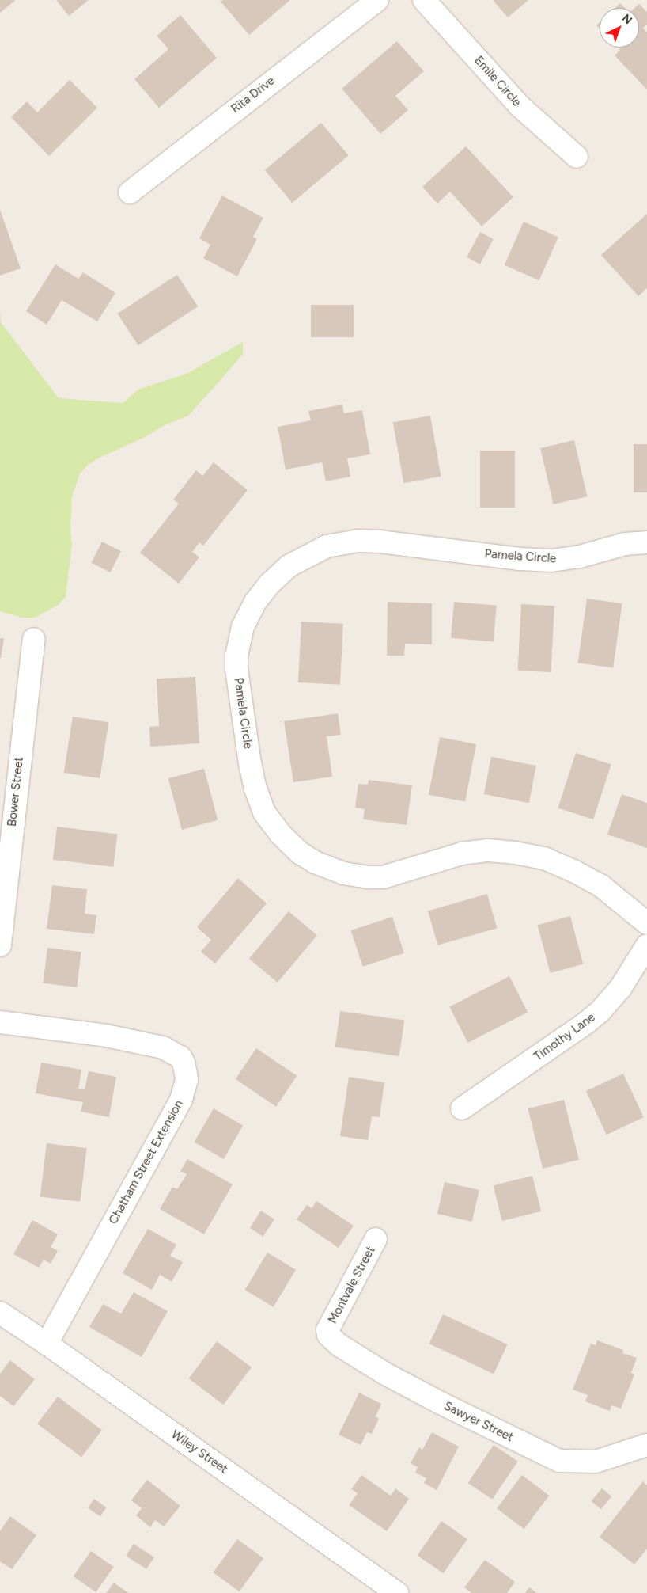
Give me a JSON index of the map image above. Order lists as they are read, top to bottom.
{
  "streets": {
    "street": [
      "Emile Circle",
      "Rita Drive",
      "Pamela Circle",
      "Bower Street",
      "Timothy Lane",
      "Chatham Street Extension",
      "Montvale Street",
      "Sawyer Street",
      "Wiley Street"
    ]
  },
  "crossings": [
    ["Chatham Street Extension", "Wiley Street"],
    ["Montvale Street", "Sawyer Street"]
  ],
  "north": "top right"
}
